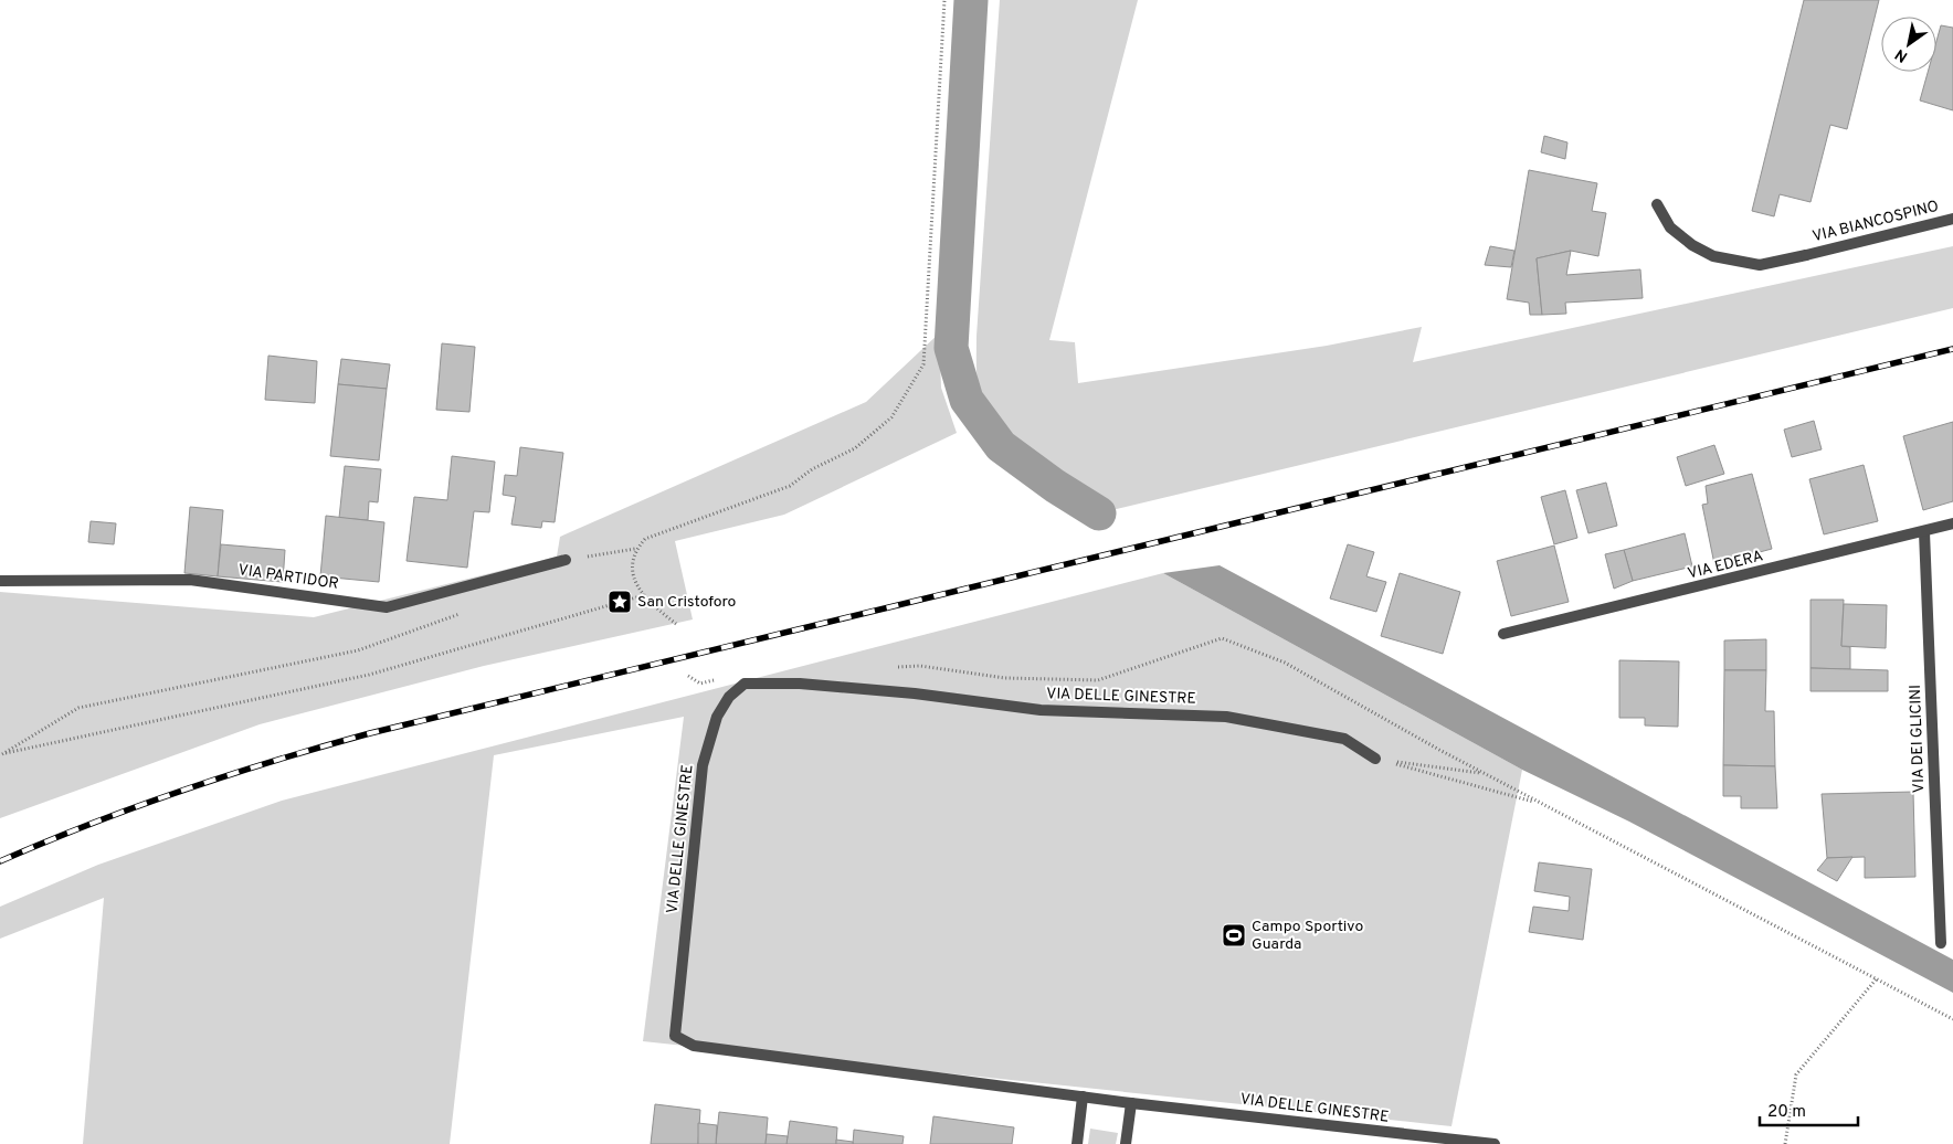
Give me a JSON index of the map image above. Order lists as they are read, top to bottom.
{
  "streets": {
    "street": [
      "VIA BIANCOSPINO",
      "VIA EDERA",
      "VIA PARTIDOR",
      "VIA DELLE GINESTRE",
      "VIA DEI GLICINI"
    ]
  },
  "crossings": [
    ["VIA EDERA", "VIA DEI GLICINI"]
  ],
  "places": {
    "place": ["San Cristoforo"],
    "sports": ["Campo Sportivo Guarda"]
  },
  "scale_bar": "20 m",
  "north": "bottom left"
}
